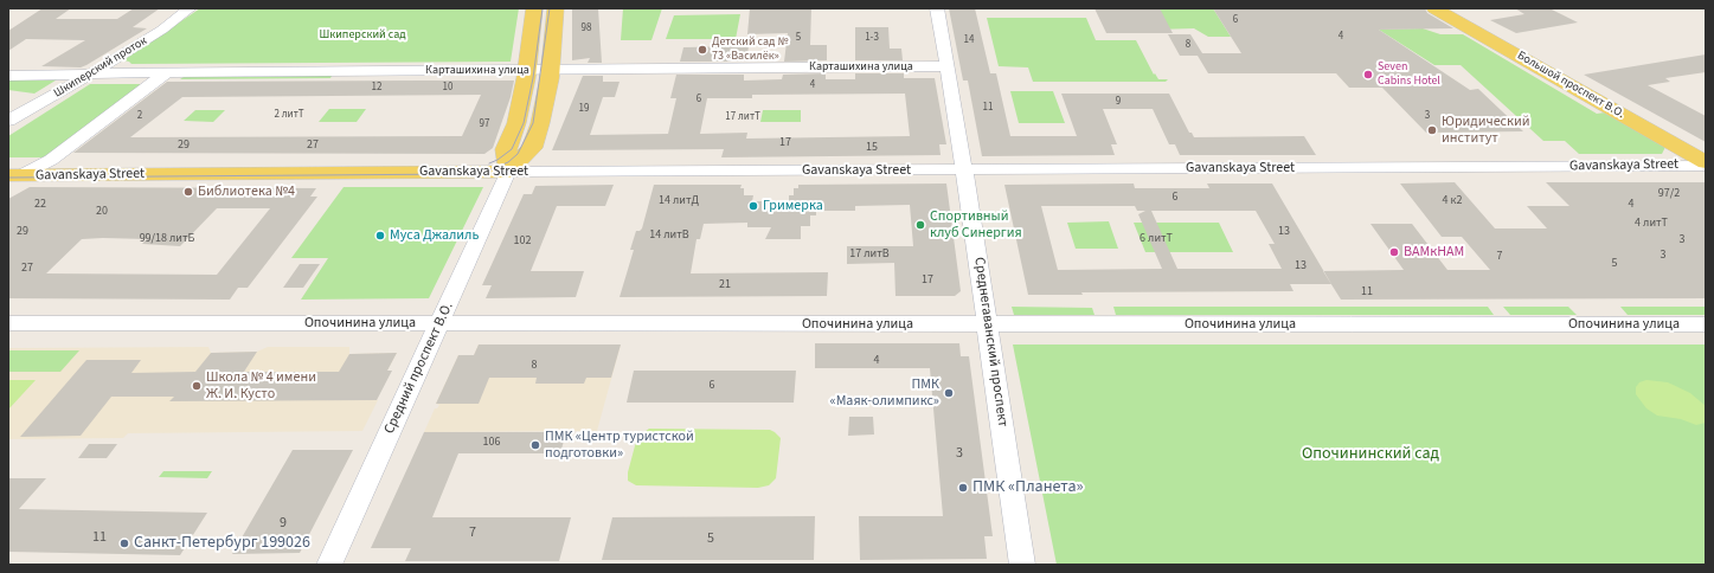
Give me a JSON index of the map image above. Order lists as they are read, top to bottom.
{
  "streets": {
    "main road": ["Большой проспект В.О.", "Gavanskaya Street", "Средний проспект В.О."],
    "street": [
      "Шкиперский проток",
      "Карташихина улица",
      "Опочинина улица",
      "Среднегаванский проспект"
    ]
  },
  "crossings": [
    ["Шкиперский проток", "Карташихина улица"],
    ["Карташихина улица", "Среднегаванский проспект"],
    ["Карташихина улица", "Средний проспект В.О."],
    ["Большой проспект В.О.", "Gavanskaya Street"],
    ["Gavanskaya Street", "Среднегаванский проспект"],
    ["Gavanskaya Street", "Средний проспект В.О."],
    ["Опочинина улица", "Среднегаванский проспект"],
    ["Опочинина улица", "Средний проспект В.О."]
  ],
  "parks": ["Шкиперский сад", "Опочининский сад"],
  "places": [
    "Детский сад № 73 «Василёк»",
    "Seven Cabins Hotel",
    "Юридический институт",
    "Библиотека №4",
    "Гримерка",
    "Спортивный клуб Синергия",
    "Муса Джалиль",
    "ВАМкНАМ",
    "Школа № 4 имени Ж. И. Кусто",
    "ПМК «Маяк-олимпикс»",
    "ПМК «Центр туристской подготовки»",
    "ПМК «Планета»",
    "Санкт-Петербург 199026"
  ],
  "house_numbers": [
    "6",
    "98",
    "4",
    "5",
    "1-3",
    "14",
    "8",
    "4",
    "12",
    "10",
    "6",
    "9",
    "11",
    "19",
    "2 литТ",
    "2",
    "3",
    "17 литТ",
    "97",
    "17",
    "29",
    "27",
    "15",
    "97/2",
    "6",
    "14 литД",
    "4 к2",
    "22",
    "4",
    "20",
    "4 литТ",
    "29",
    "13",
    "14 литВ",
    "99/18 литБ",
    "6 литТ",
    "3",
    "102",
    "17 литВ",
    "3",
    "7",
    "5",
    "13",
    "27",
    "17",
    "21",
    "11",
    "4",
    "8",
    "6",
    "106",
    "3",
    "9",
    "7",
    "11",
    "5"
  ]
}
